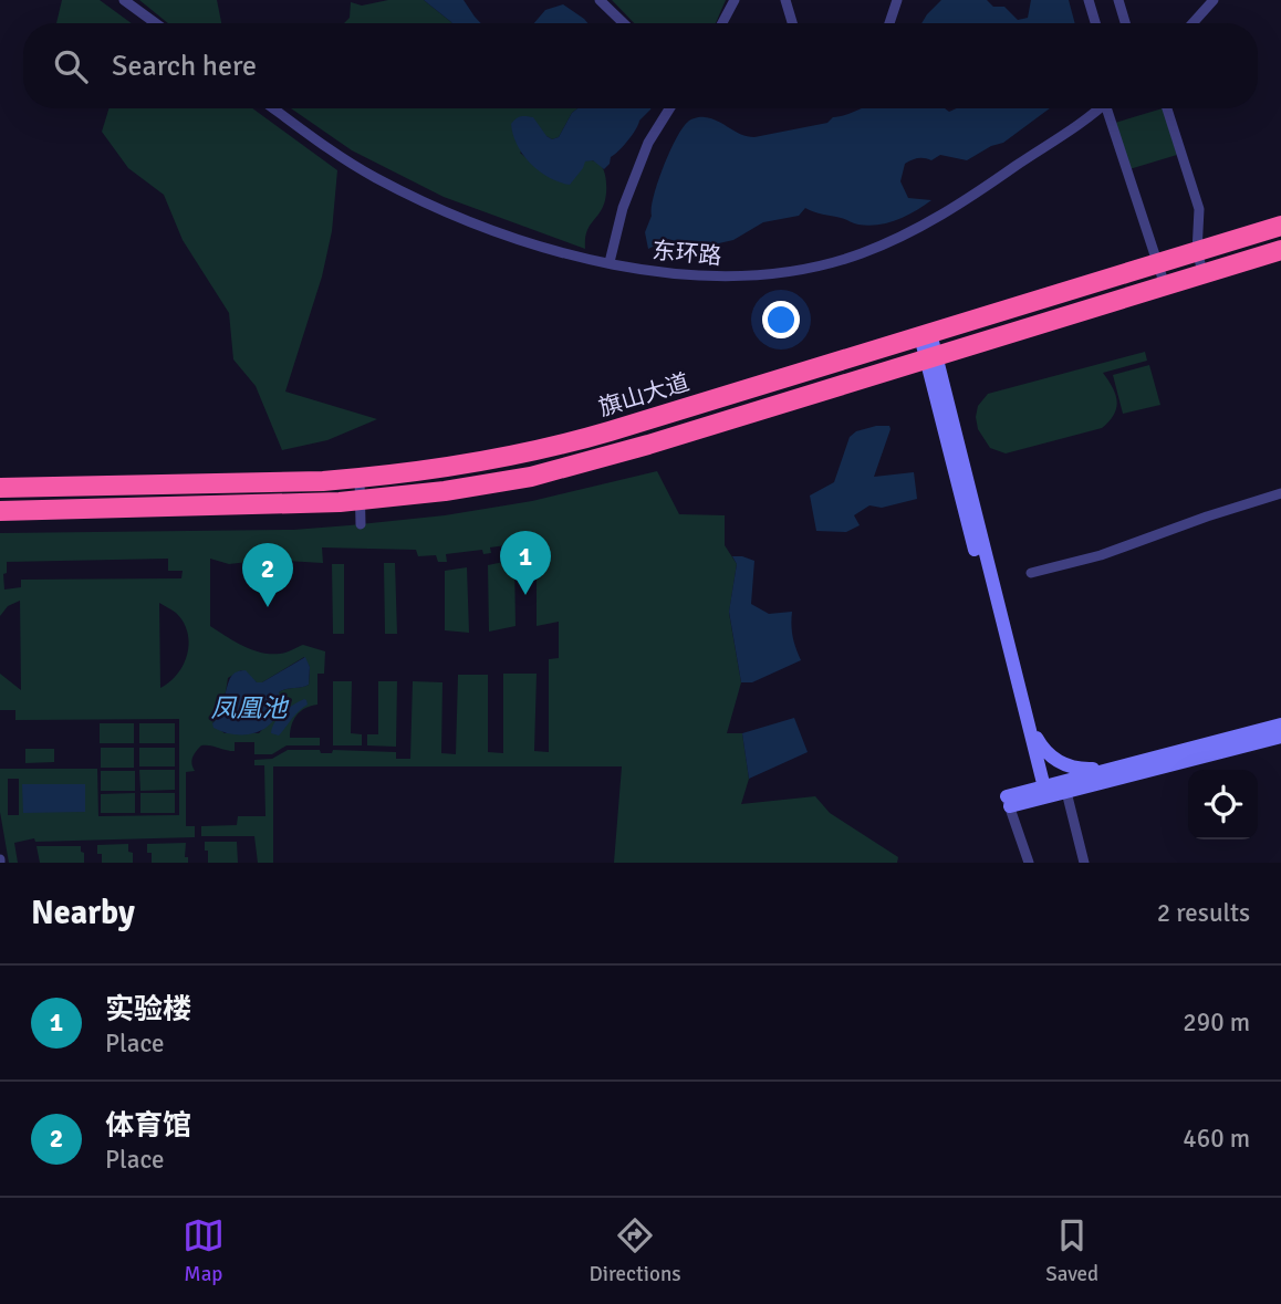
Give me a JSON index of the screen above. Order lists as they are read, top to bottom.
{
  "streets": {
    "highway": ["旗山大道"],
    "street": ["东环路"]
  },
  "water": ["凤凰池"],
  "page": {
    "search": "Search here",
    "pins": ["1", "2"],
    "heading": ["Nearby", "2 results"],
    "list": [
      {
        "mark": "1",
        "name": "实验楼",
        "note": "Place",
        "value": "290 m"
      },
      {
        "mark": "2",
        "name": "体育馆",
        "note": "Place",
        "value": "460 m"
      }
    ],
    "nav": ["Map", "Directions", "Saved"]
  }
}
